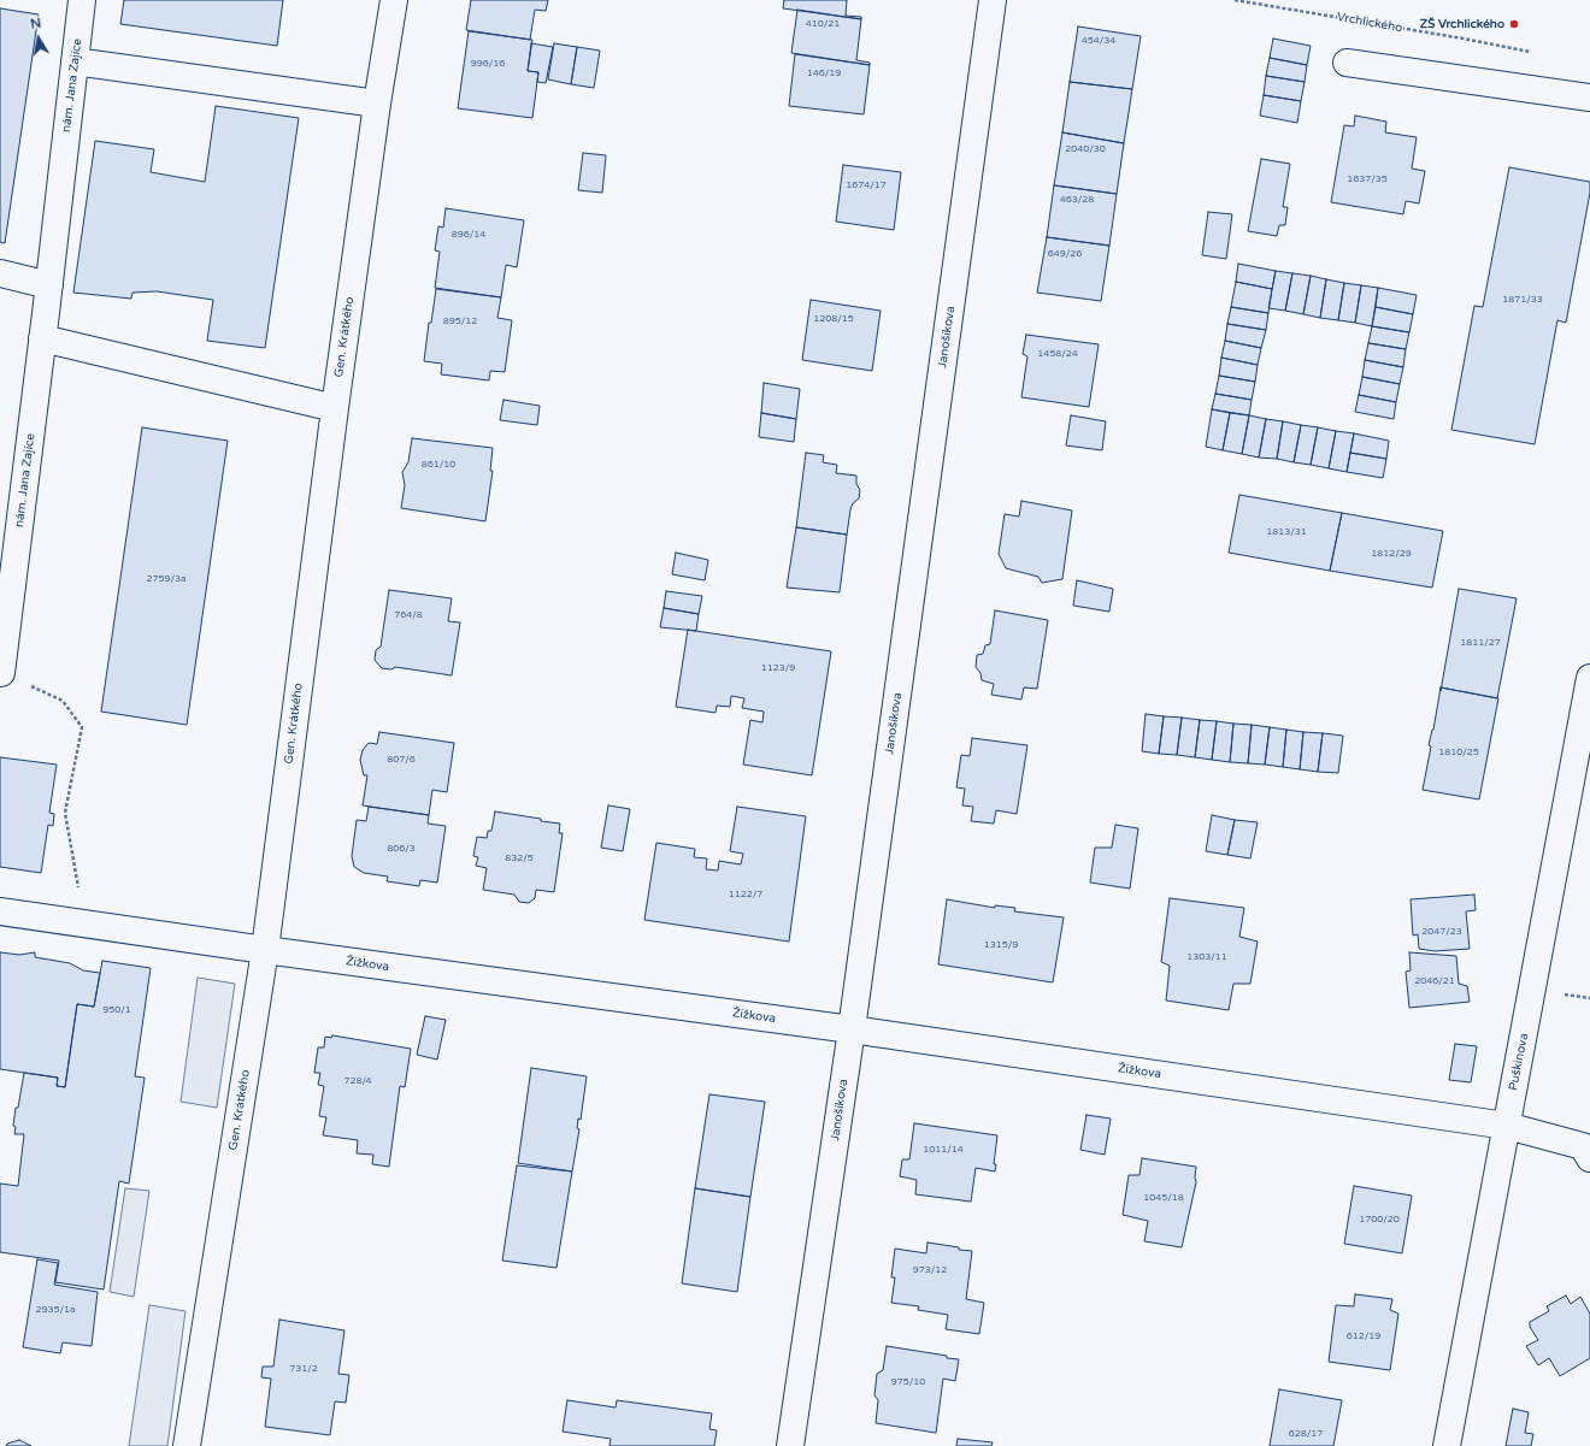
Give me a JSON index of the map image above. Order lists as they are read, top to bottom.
{
  "streets": {
    "street": [
      "nám. Jana Zajíce",
      "Gen. Krátkého",
      "Janošíkova",
      "Žižkova",
      "Puškinova"
    ],
    "path": ["Vrchlického"]
  },
  "crossings": [
    ["Gen. Krátkého", "Žižkova"],
    ["Janošíkova", "Žižkova"],
    ["Žižkova", "Puškinova"]
  ],
  "places": ["ZŠ Vrchlického"],
  "house_numbers": [
    "410/21",
    "454/34",
    "996/16",
    "146/19",
    "2040/30",
    "1637/35",
    "1674/17",
    "463/28",
    "896/14",
    "649/26",
    "1871/33",
    "1208/15",
    "895/12",
    "1458/24",
    "861/10",
    "1813/31",
    "1812/29",
    "2759/3a",
    "764/8",
    "1811/27",
    "1123/9",
    "1810/25",
    "807/6",
    "806/3",
    "832/5",
    "1122/7",
    "2047/23",
    "1315/9",
    "1303/11",
    "2046/21",
    "950/1",
    "728/4",
    "1011/14",
    "1045/18",
    "1700/20",
    "973/12",
    "2935/1a",
    "612/19",
    "731/2",
    "975/10",
    "628/17"
  ],
  "north": "top"
}
